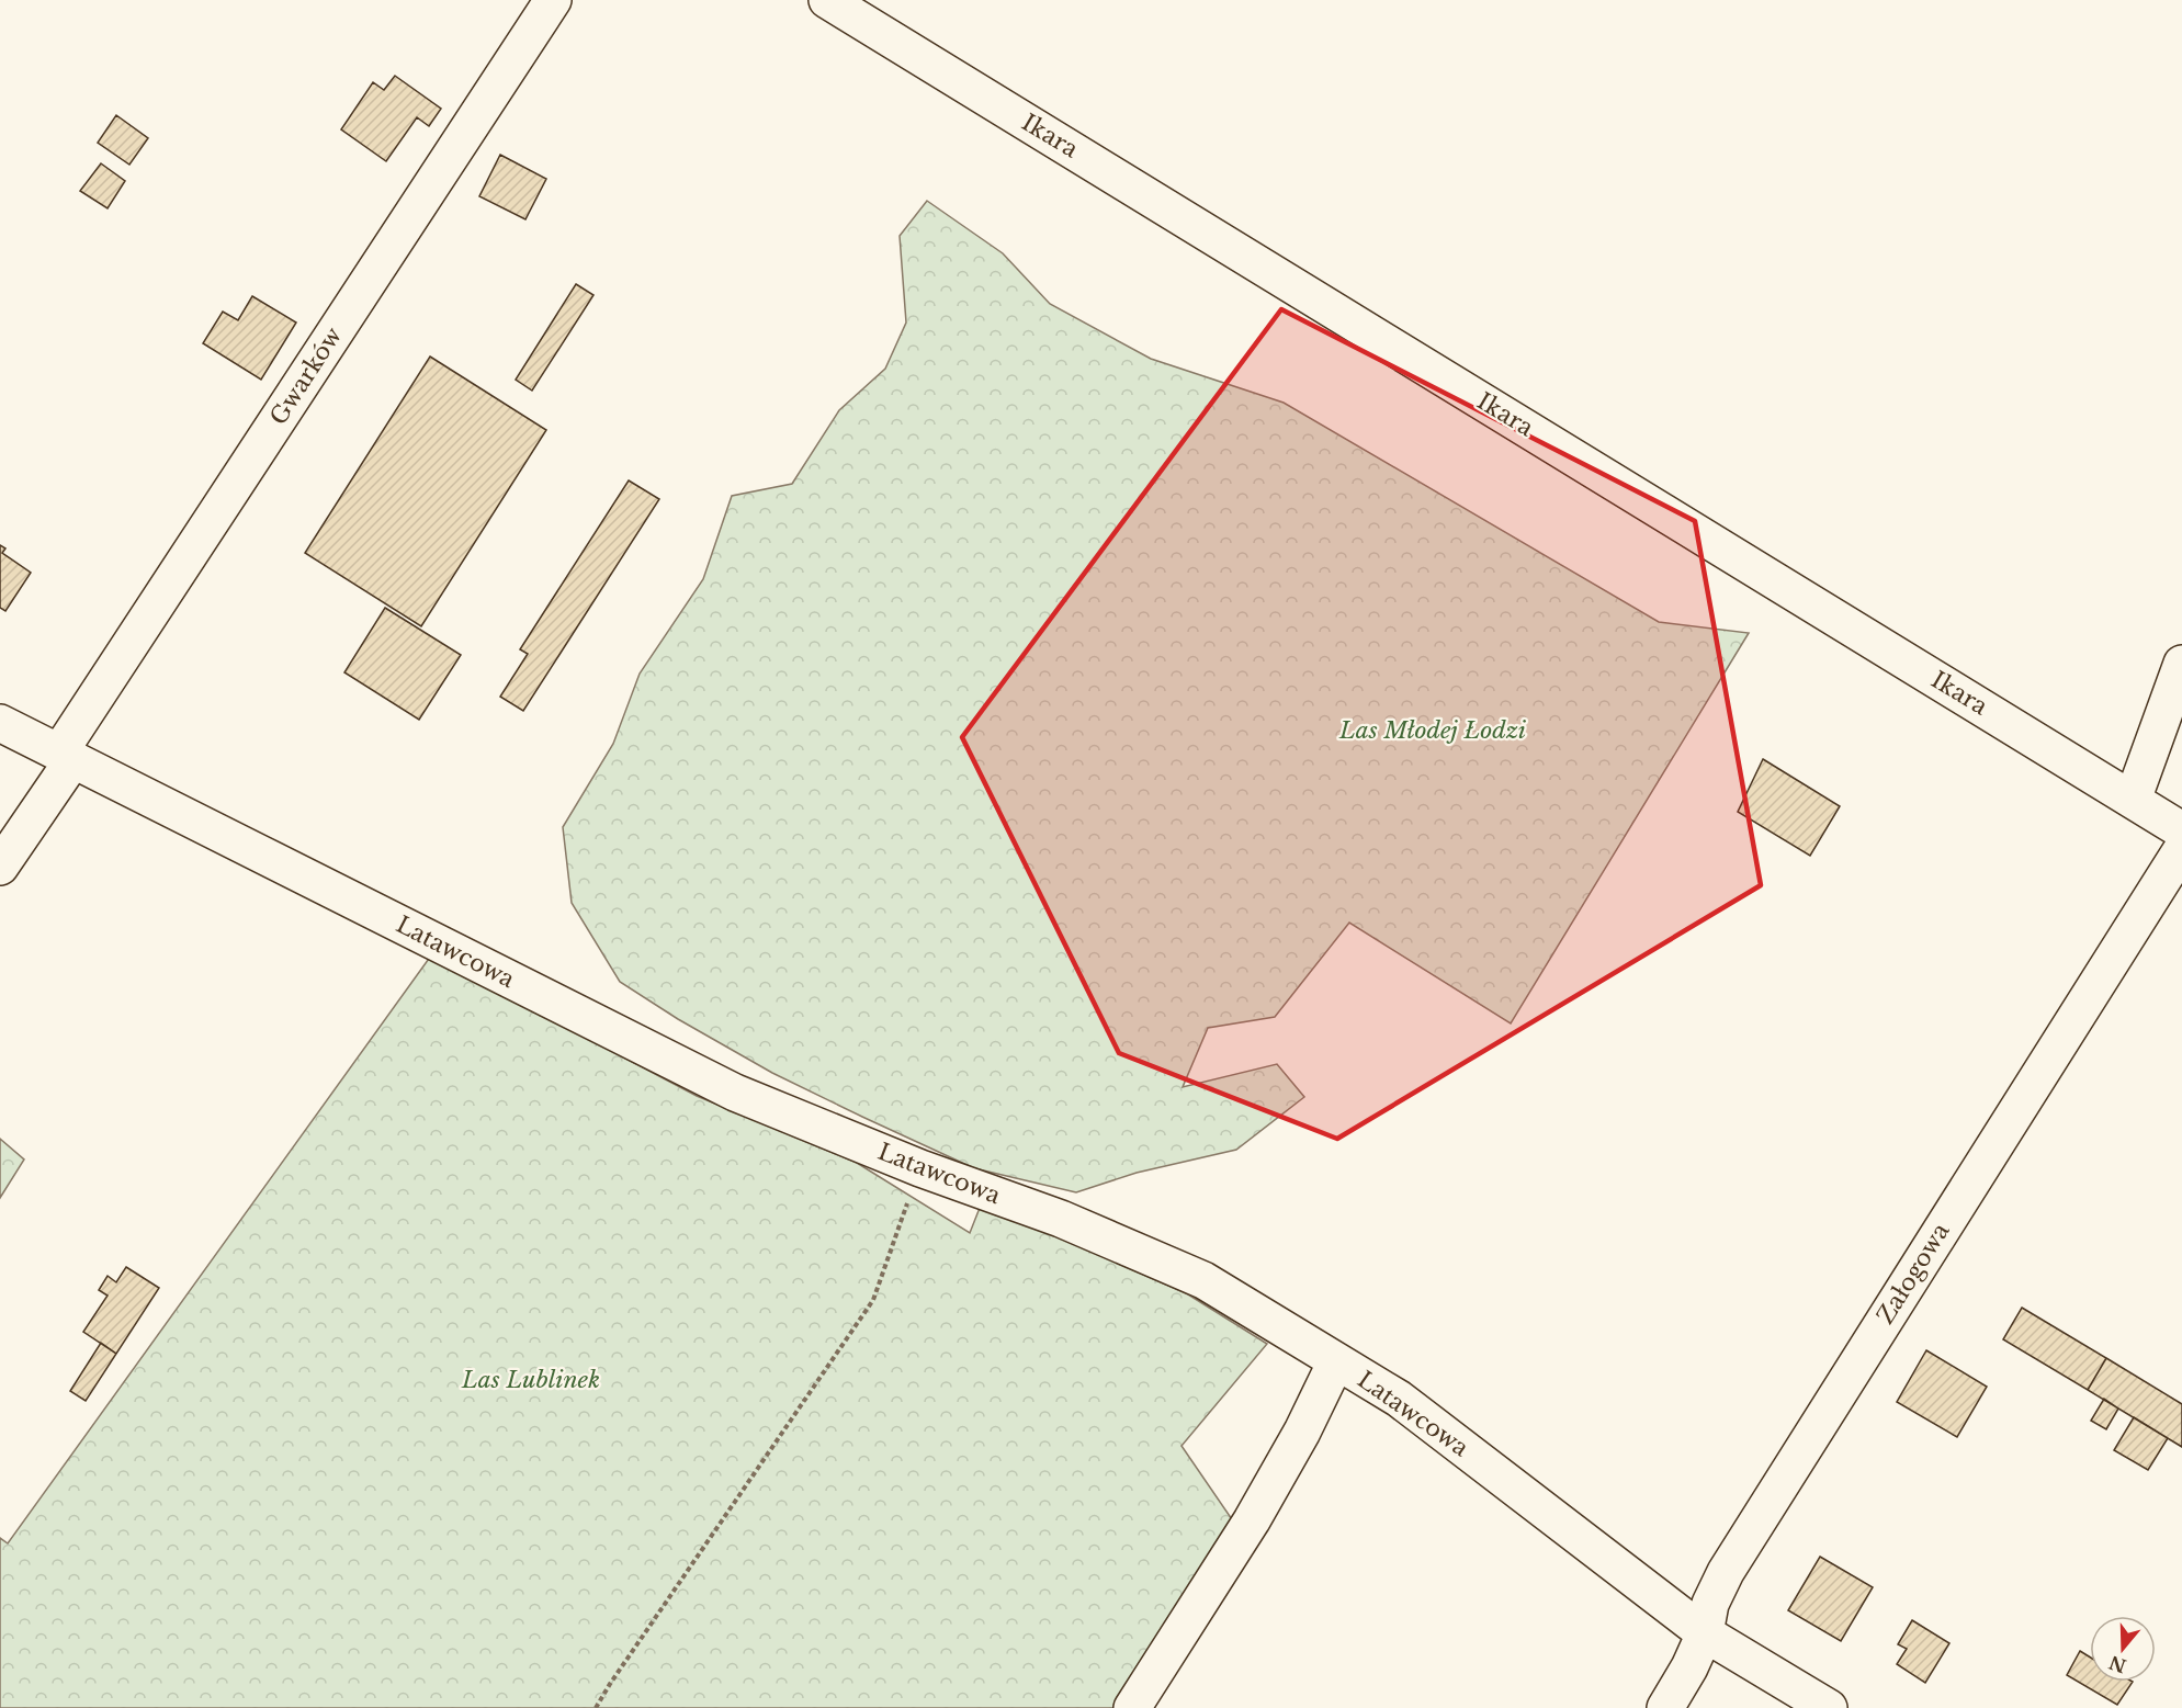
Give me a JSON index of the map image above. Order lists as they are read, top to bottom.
{
  "streets": {
    "street": [
      "Ikara",
      "Gwarków",
      "Latawcowa",
      "Załogowa"
    ]
  },
  "crossings": [
    ["Gwarków", "Latawcowa"],
    ["Latawcowa", "Załogowa"]
  ],
  "parks": ["Las Młodej Łodzi", "Las Lublinek"],
  "north": "bottom"
}
